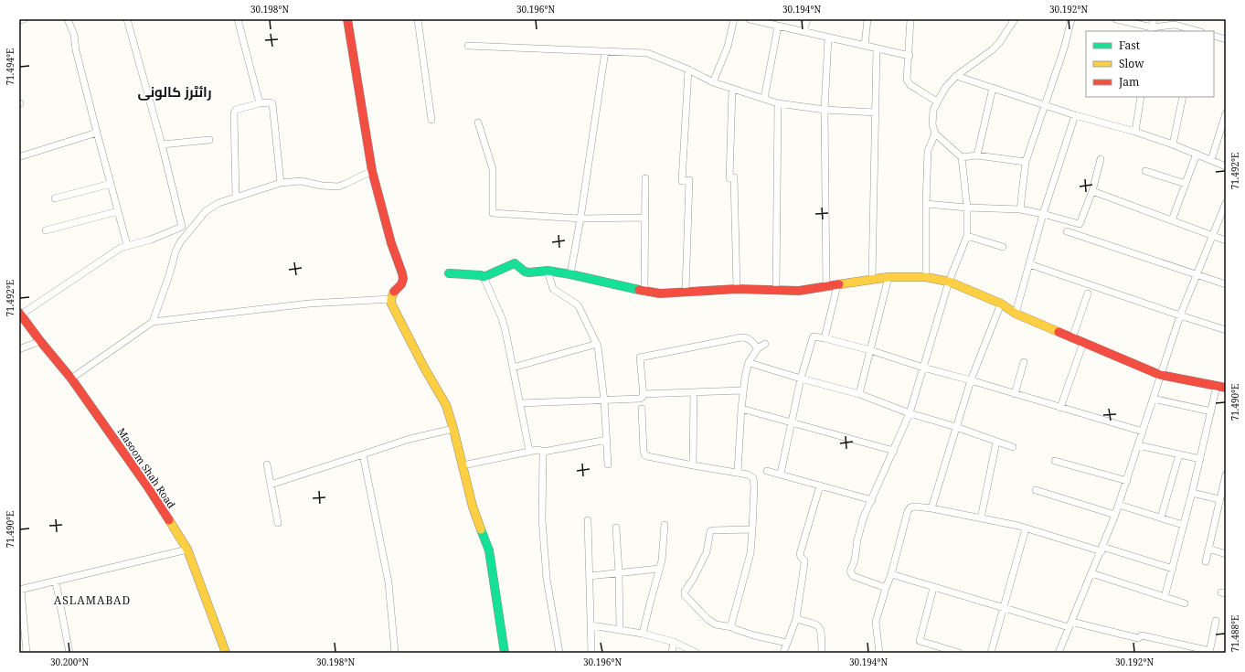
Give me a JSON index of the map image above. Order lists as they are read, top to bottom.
{
  "streets": {
    "street": ["Masoom Shah Road"]
  },
  "districts": ["رائٹرز کالونی", "ASLAMABAD"],
  "legend": ["Fast", "Slow", "Jam"],
  "coordinates": [
    "30.198°N",
    "30.196°N",
    "30.194°N",
    "30.192°N",
    "71.494°E",
    "71.492°E",
    "71.490°E",
    "71.488°E",
    "30.200°N"
  ]
}
